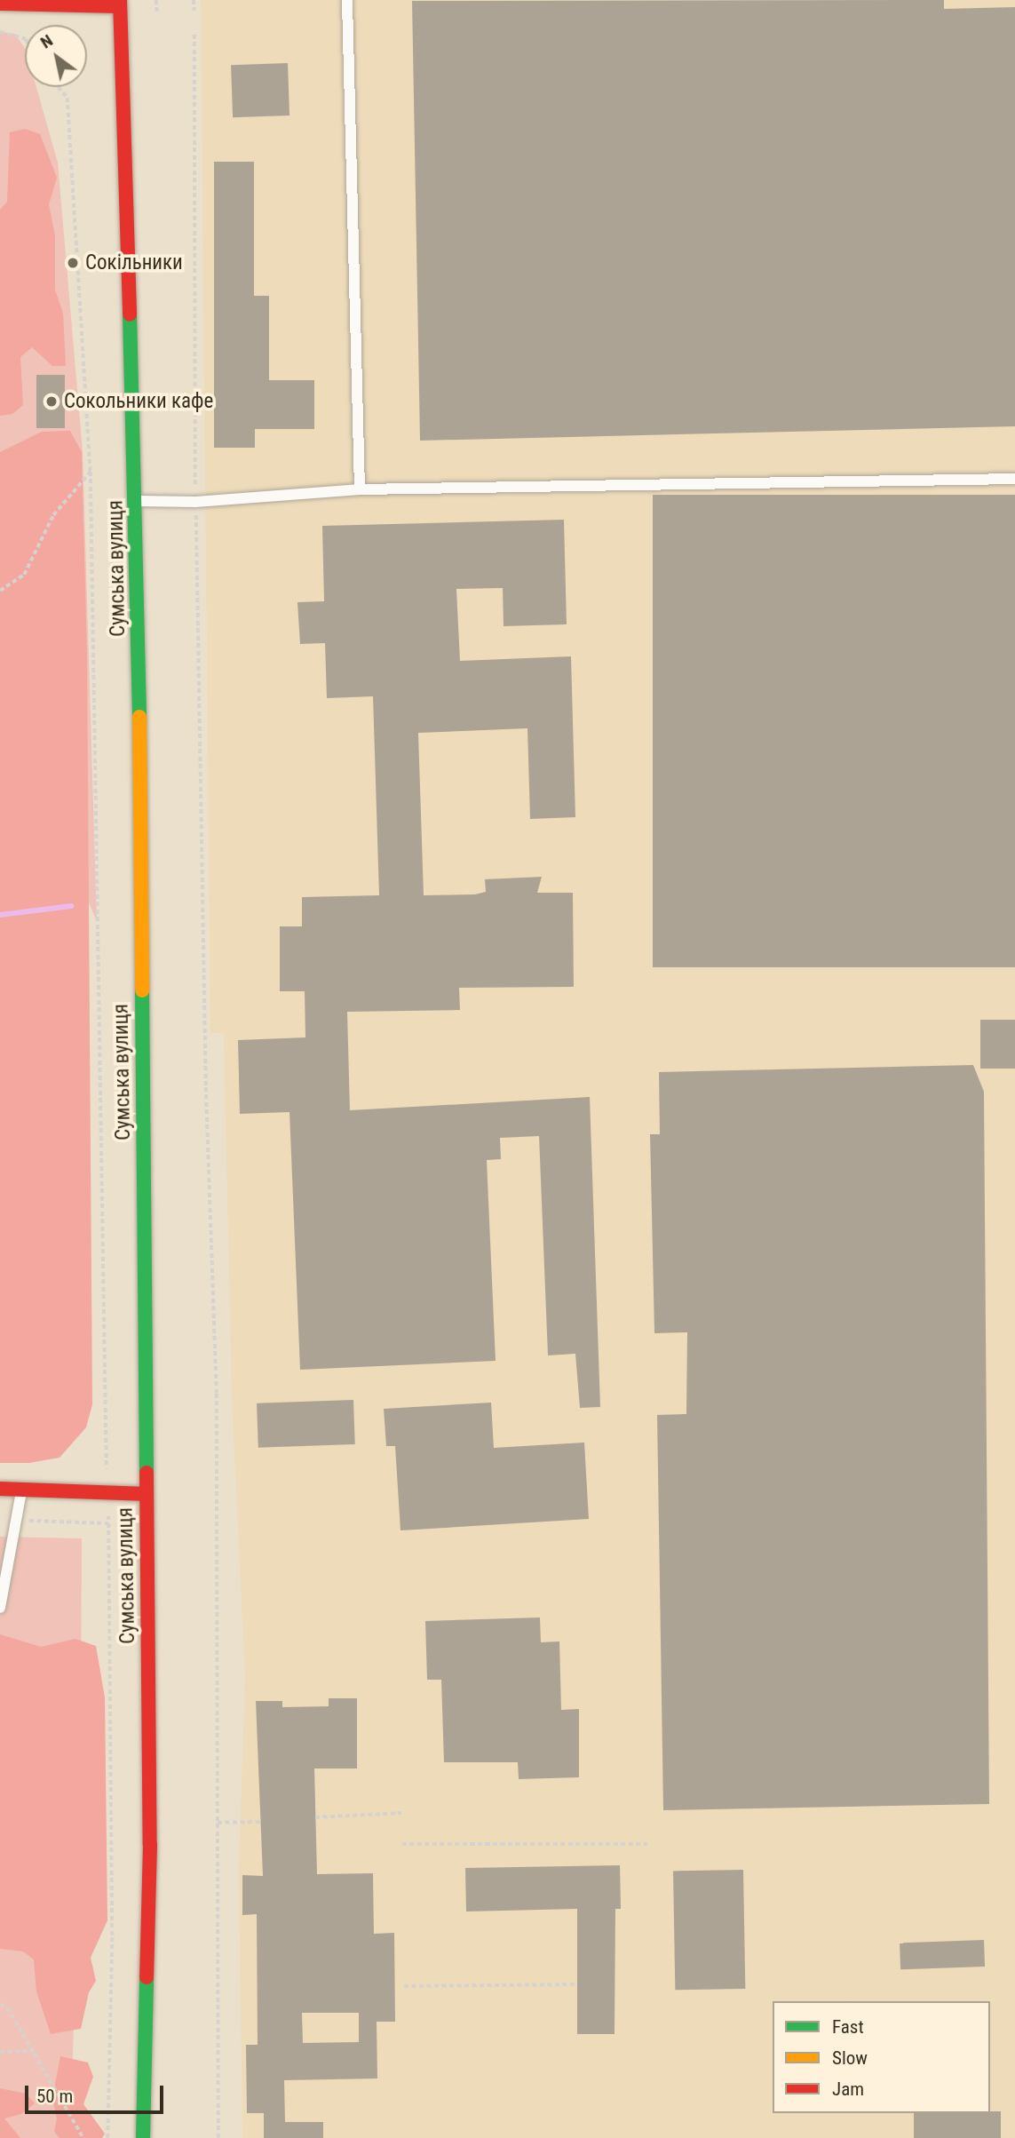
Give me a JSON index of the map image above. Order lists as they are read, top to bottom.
{
  "streets": {
    "main road": ["Сумська вулиця"]
  },
  "places": ["Сокільники", "Сокольники кафе"],
  "legend": ["Fast", "Slow", "Jam"],
  "scale_bar": "50 m",
  "north": "top left"
}
